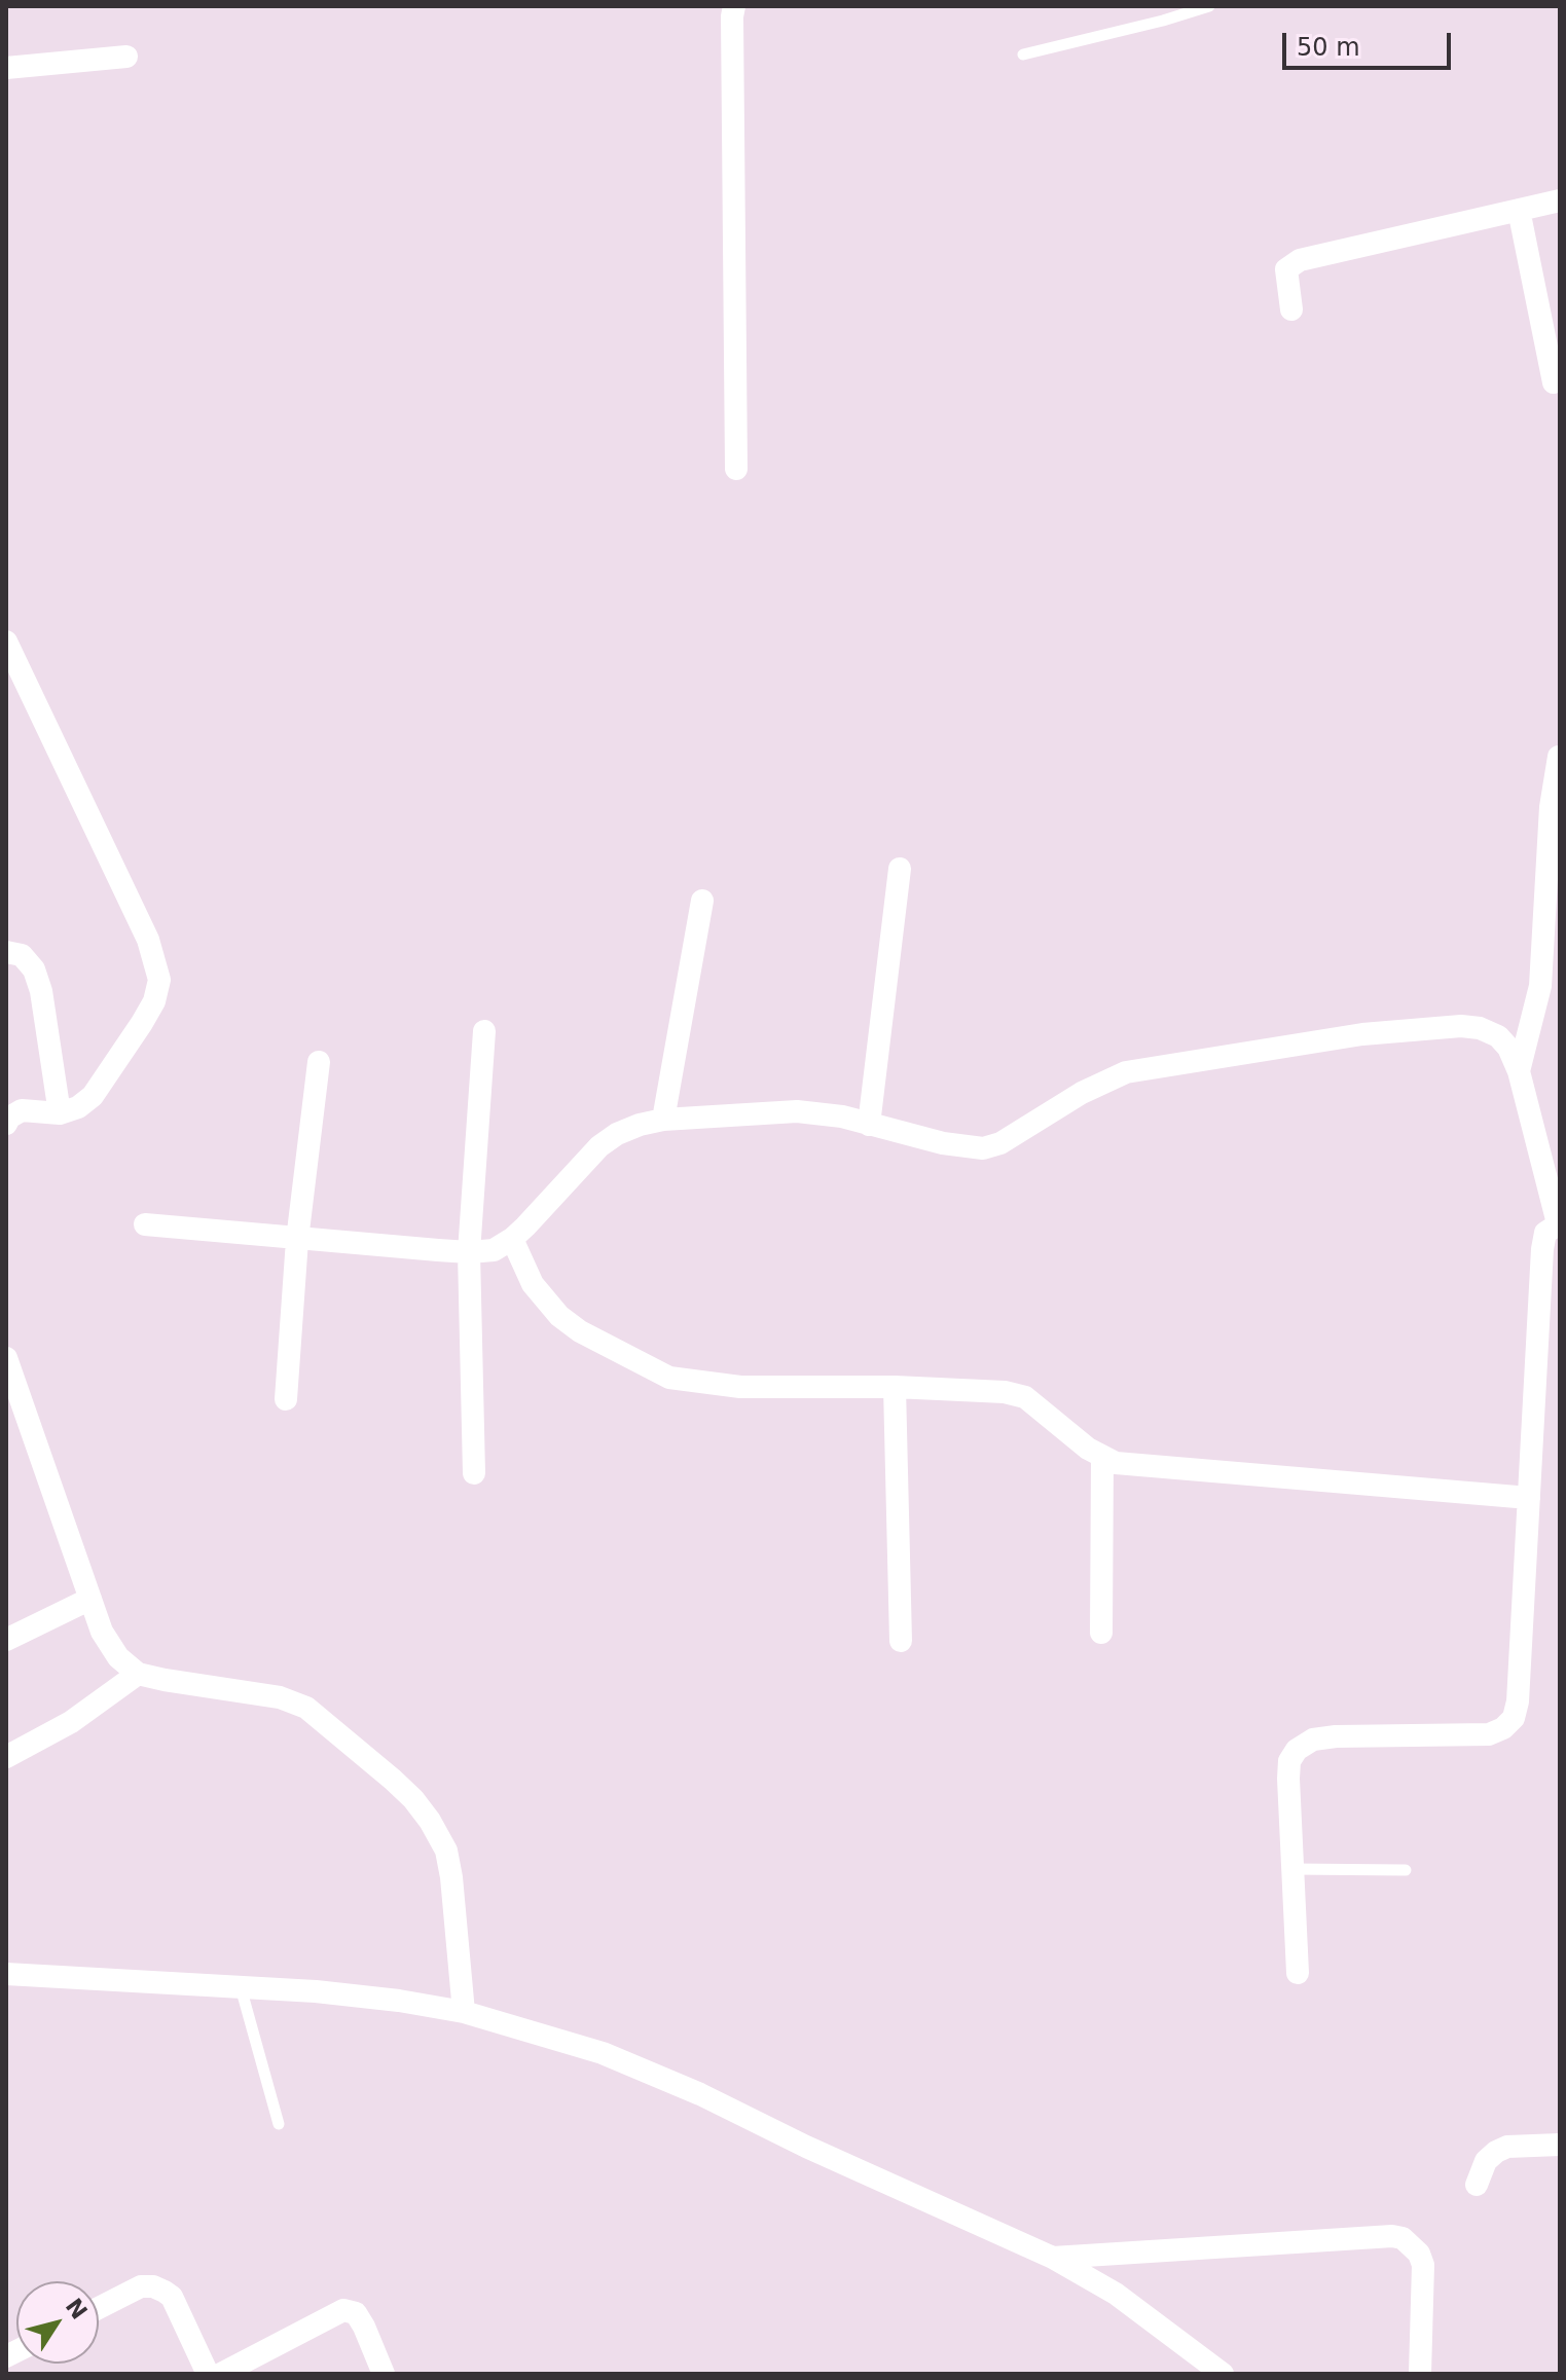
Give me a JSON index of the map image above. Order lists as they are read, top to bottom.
{
  "scale_bar": "50 m",
  "north": "top right"
}
